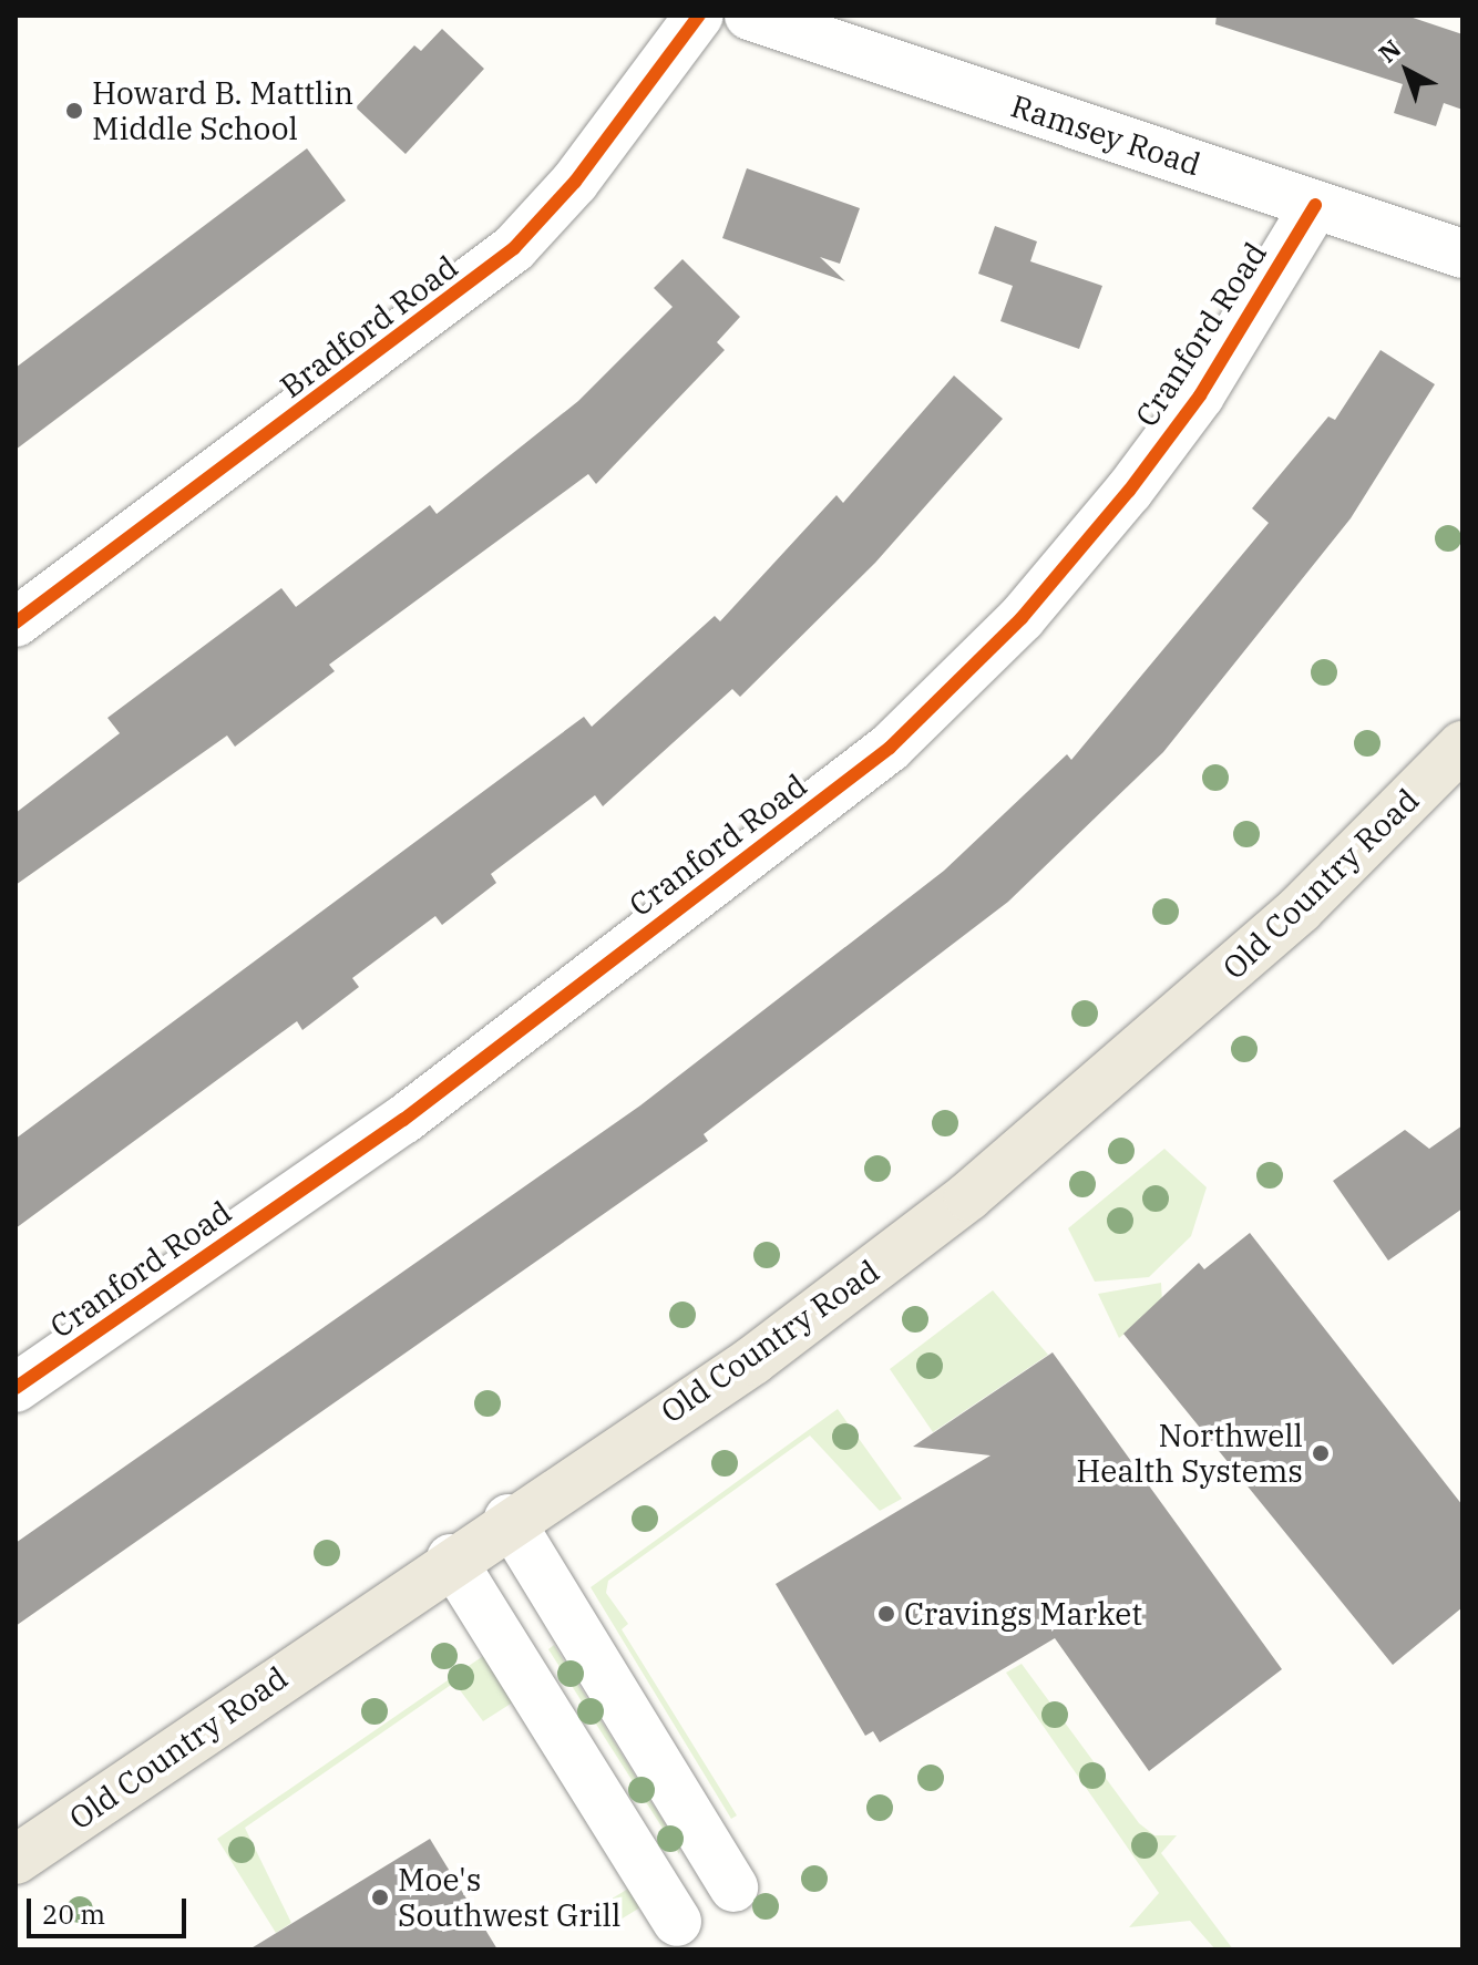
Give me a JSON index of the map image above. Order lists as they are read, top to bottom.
{
  "streets": {
    "main road": ["Old Country Road"],
    "street": ["Ramsey Road", "Bradford Road", "Cranford Road"]
  },
  "crossings": [
    ["Ramsey Road", "Cranford Road"]
  ],
  "places": [
    "Howard B. Mattlin Middle School",
    "Northwell Health Systems",
    "Cravings Market",
    "Moe's Southwest Grill"
  ],
  "scale_bar": "20 m",
  "north": "top left"
}
